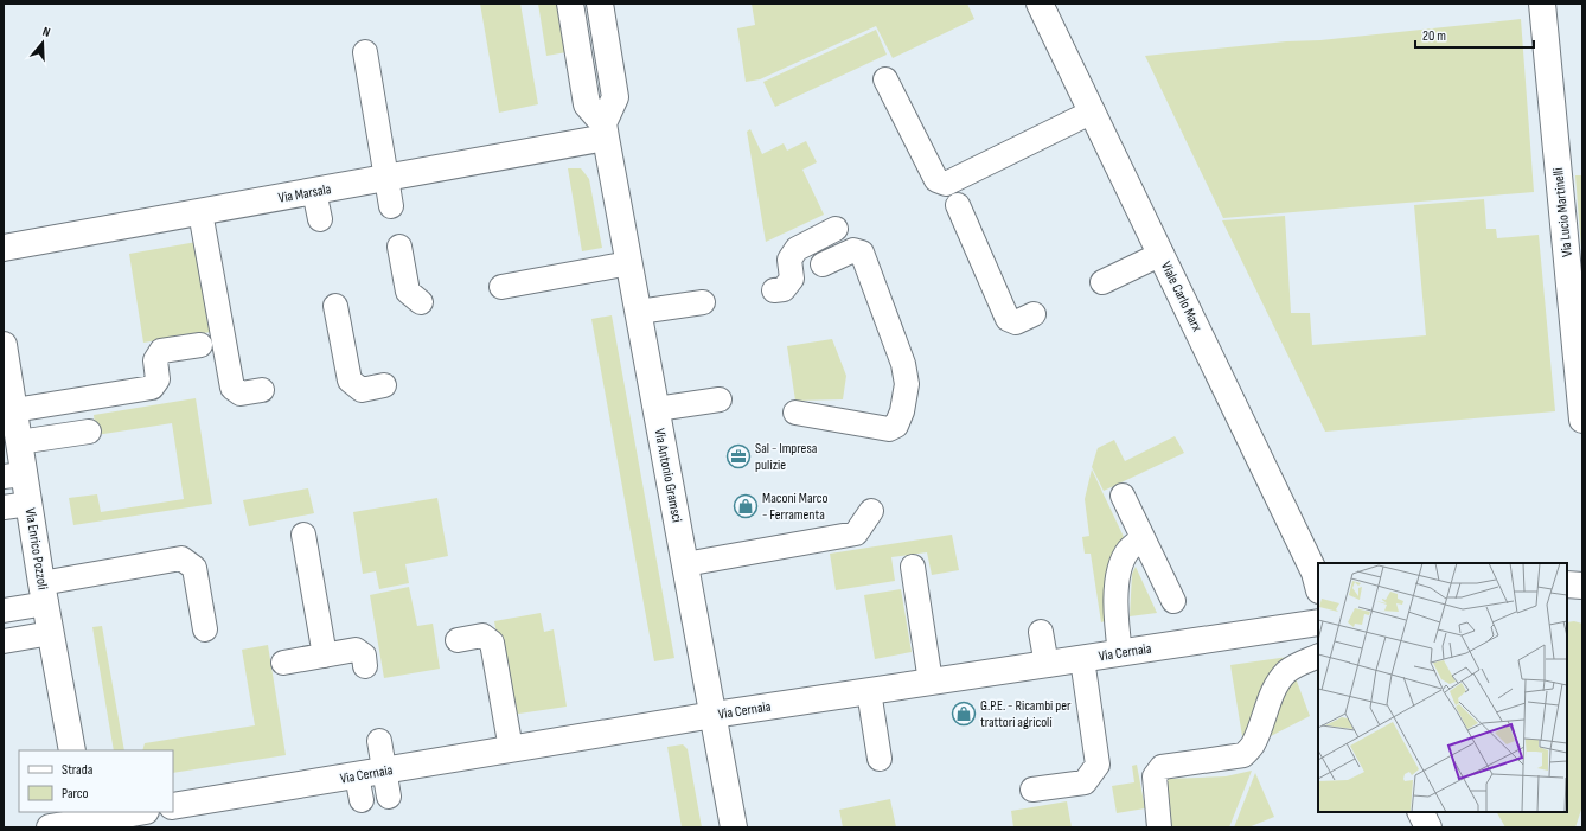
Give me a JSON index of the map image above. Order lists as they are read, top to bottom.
{
  "streets": {
    "street": [
      "Via Marsala",
      "Via Lucio Martinelli",
      "Viale Carlo Marx",
      "Via Antonio Gramsci",
      "Via Enrico Pozzoli",
      "Via Cernaia"
    ]
  },
  "crossings": [
    ["Via Marsala", "Via Antonio Gramsci"],
    ["Via Antonio Gramsci", "Via Cernaia"]
  ],
  "places": {
    "office": ["Sal - Impresa pulizie"],
    "shop": ["Maconi Marco - Ferramenta", "G.P.E. - Ricambi per trattori agricoli"]
  },
  "legend": ["Strada", "Parco"],
  "scale_bar": "20 m",
  "north": "top"
}
